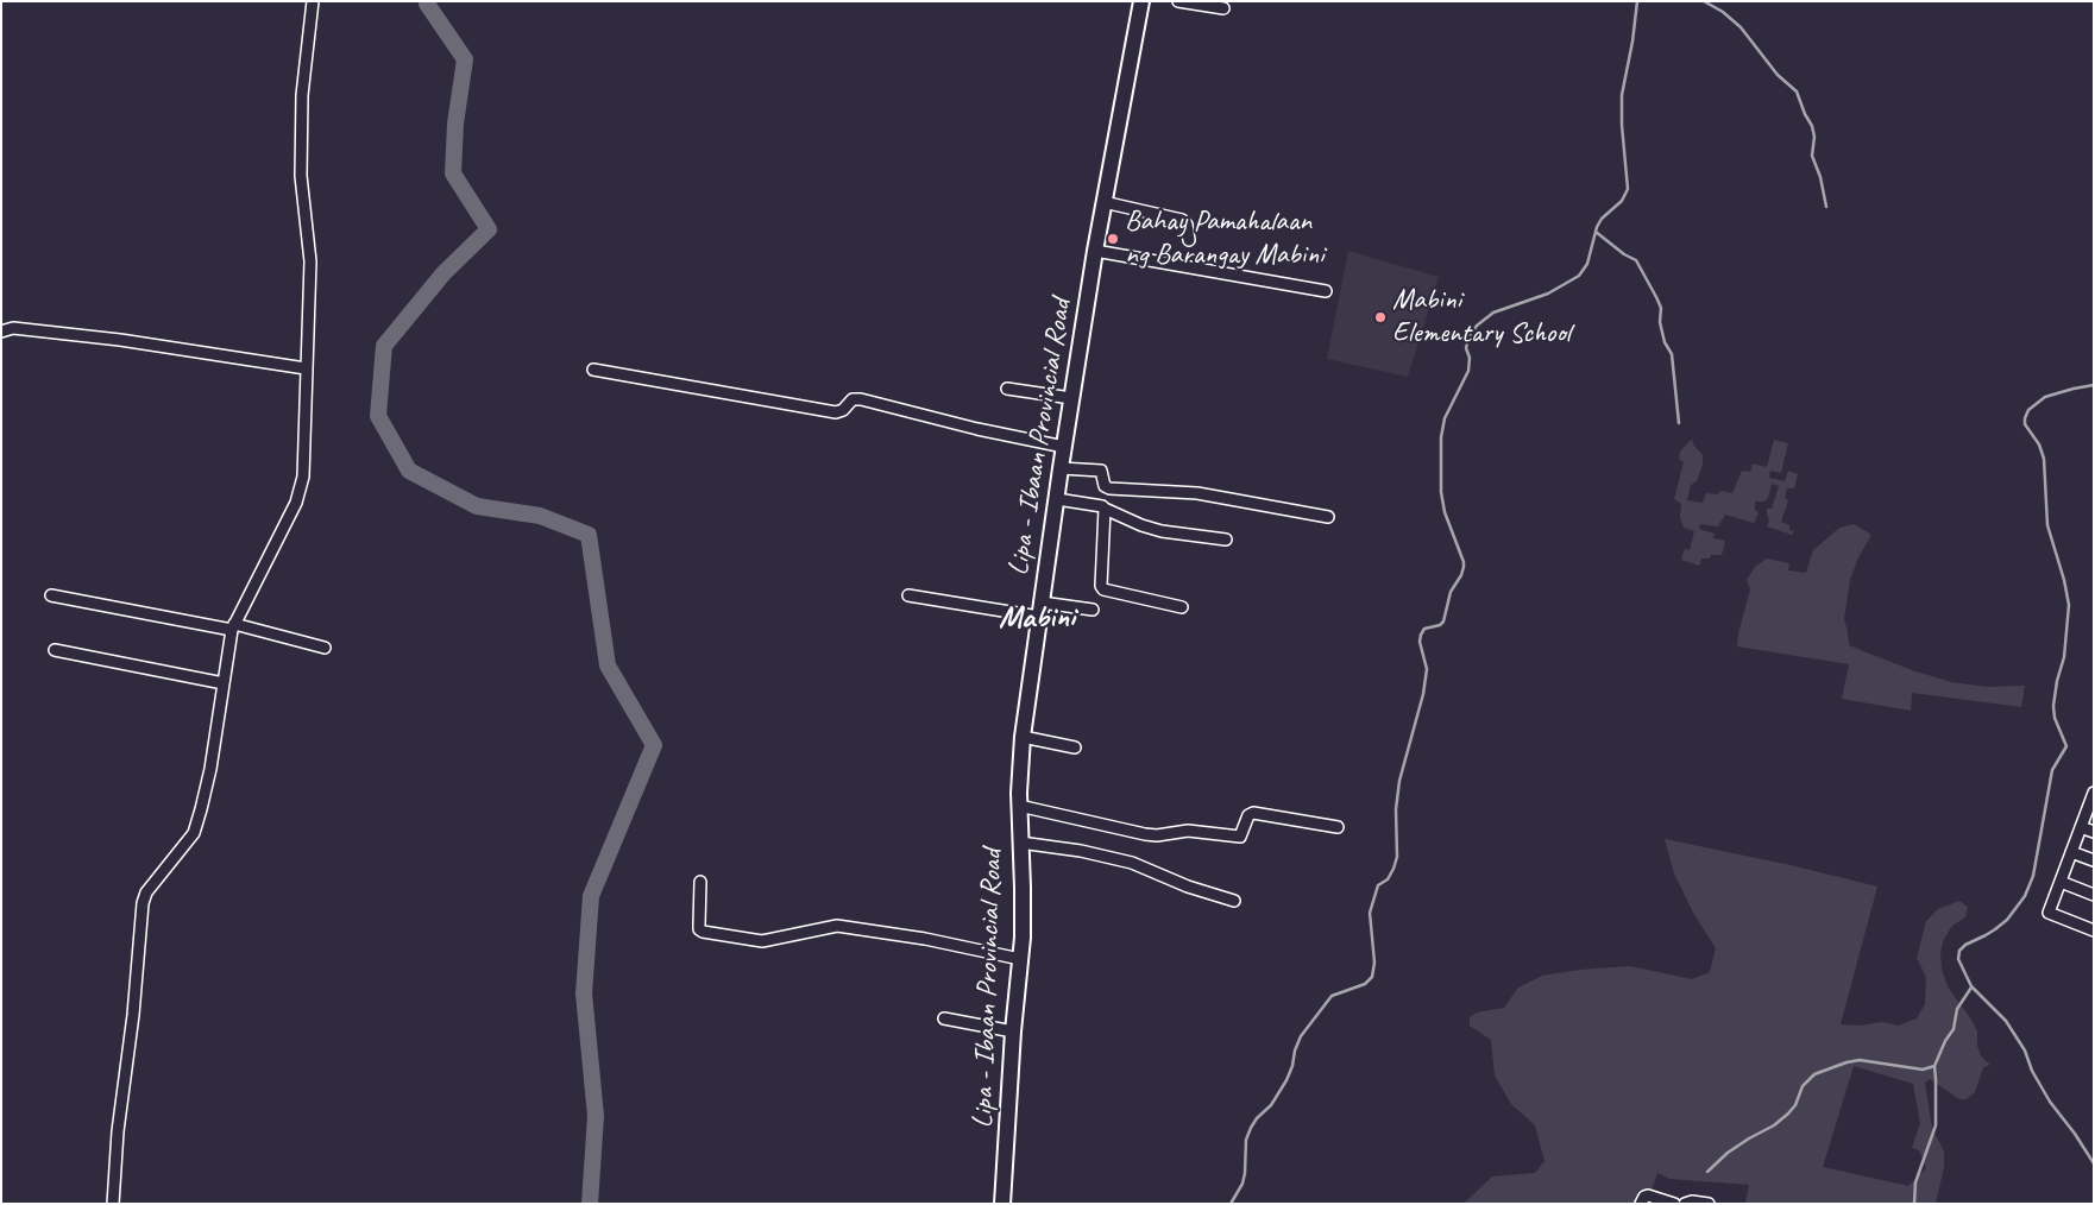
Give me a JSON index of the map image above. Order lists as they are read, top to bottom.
{
  "streets": {
    "main road": ["Lipa - Ibaan Provincial Road"]
  },
  "districts": ["Mabini"],
  "places": ["Bahay Pamahalaan ng Barangay Mabini", "Mabini Elementary School"]
}
